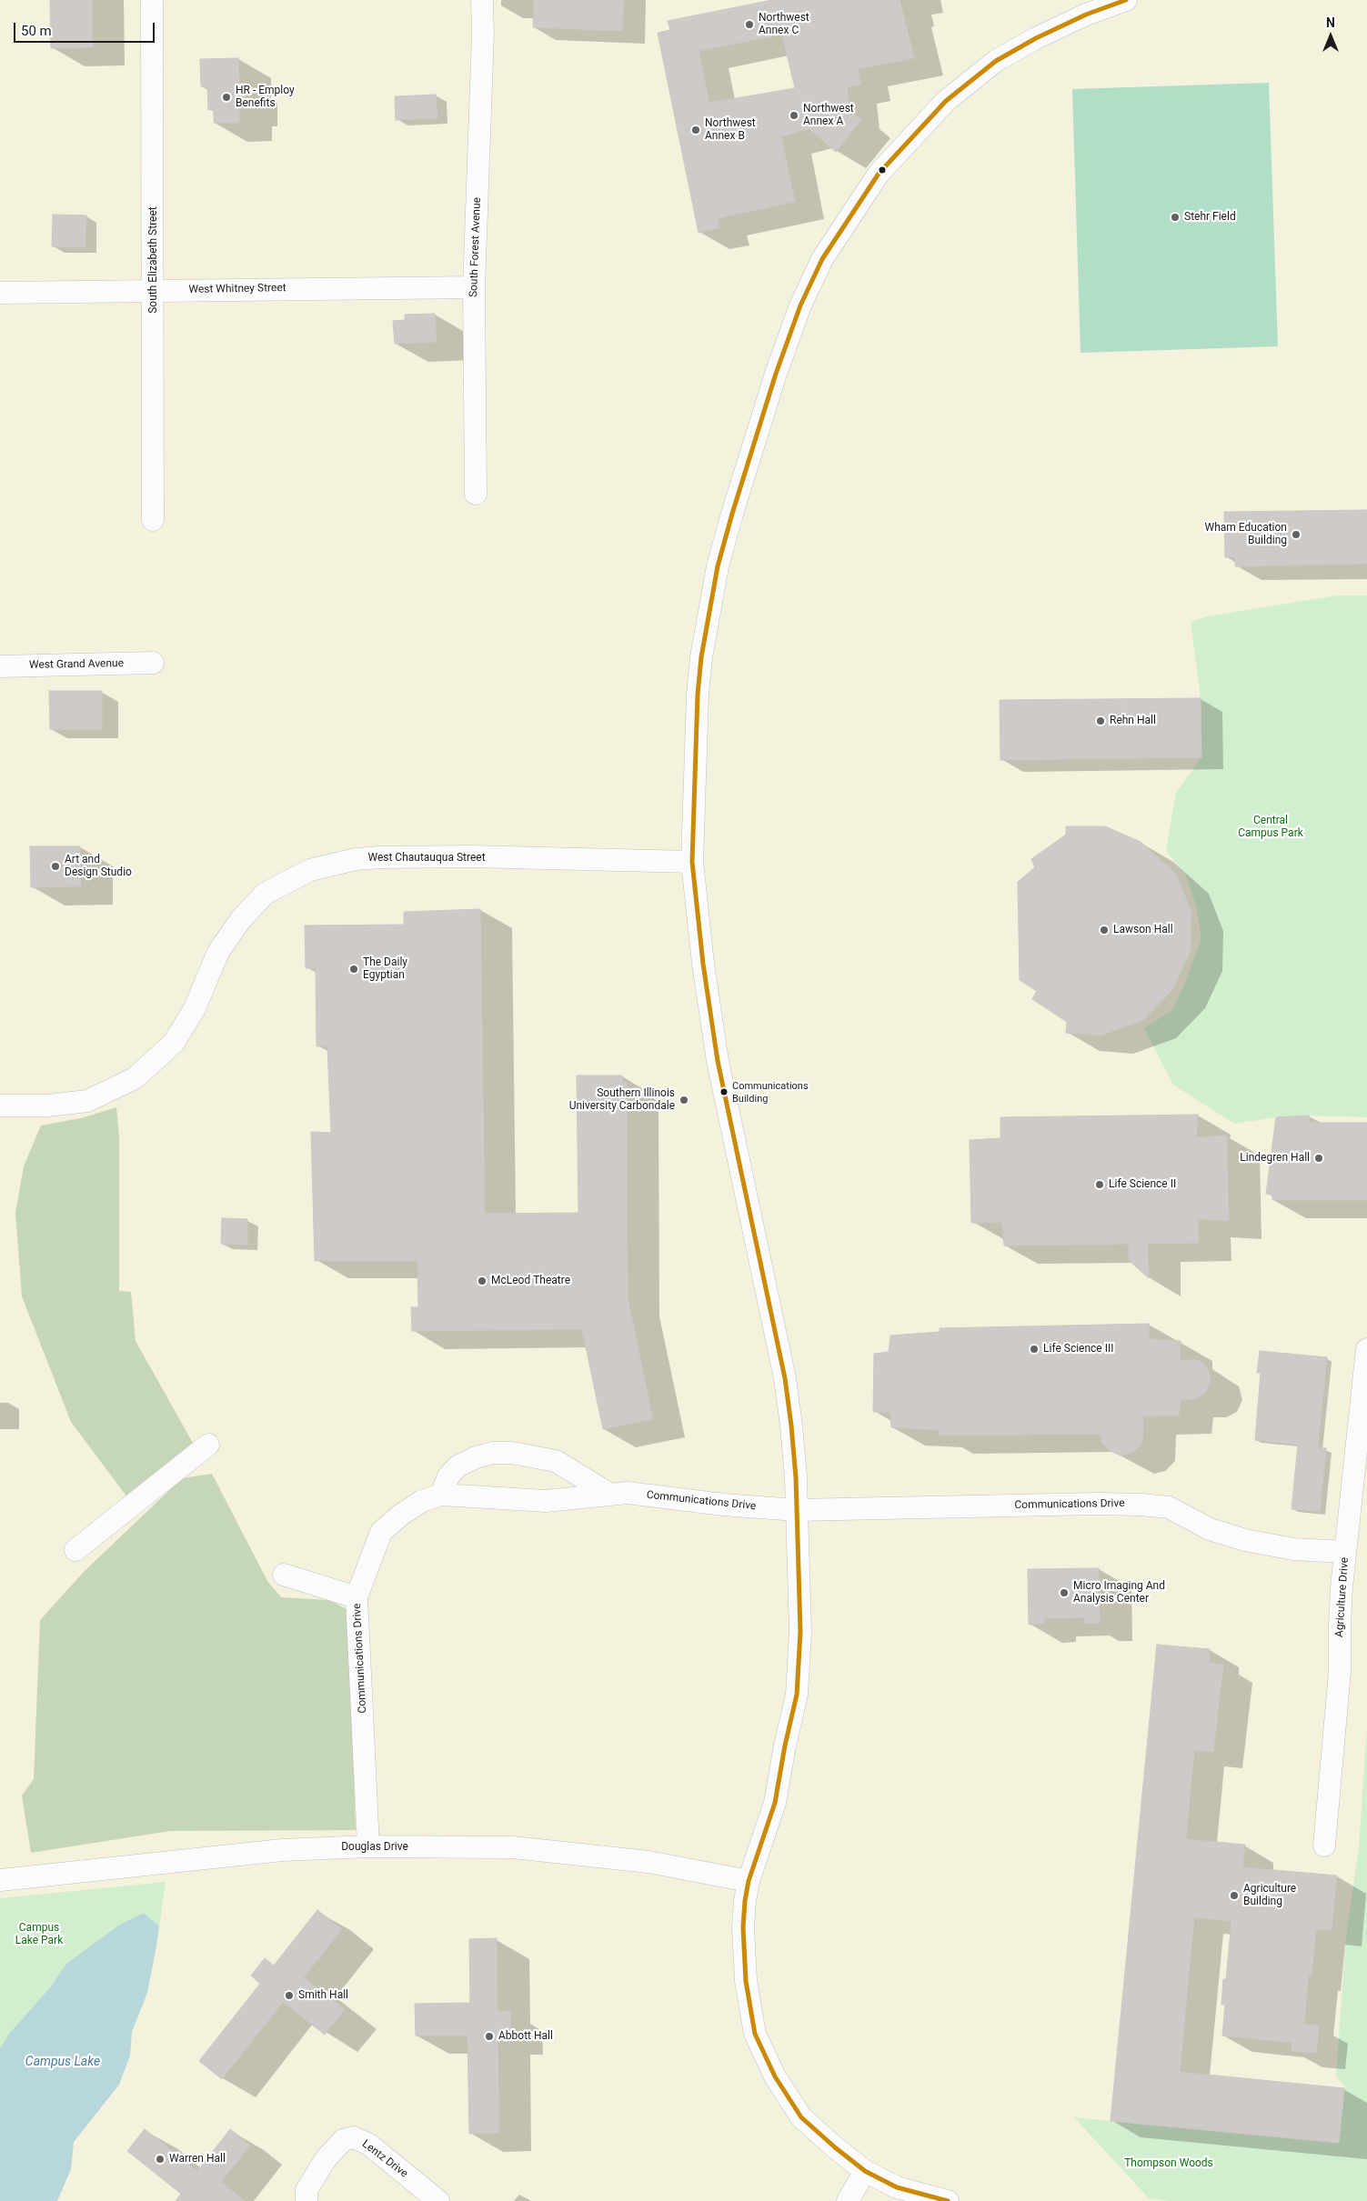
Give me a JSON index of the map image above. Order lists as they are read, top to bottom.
{
  "streets": {
    "street": [
      "South Forest Avenue",
      "South Elizabeth Street",
      "West Whitney Street",
      "West Grand Avenue",
      "West Chautauqua Street",
      "Communications Drive",
      "Agriculture Drive",
      "Douglas Drive",
      "Lentz Drive"
    ]
  },
  "crossings": [
    ["South Forest Avenue", "West Whitney Street"],
    ["South Elizabeth Street", "West Whitney Street"],
    ["Communications Drive", "Agriculture Drive"],
    ["Communications Drive", "Douglas Drive"]
  ],
  "water": ["Campus Lake"],
  "parks": ["Central Campus Park", "Campus Lake Park", "Thompson Woods"],
  "places": [
    "Northwest Annex C",
    "HR - Employ Benefits",
    "Northwest Annex A",
    "Northwest Annex B",
    "Stehr Field",
    "Wham Education Building",
    "Rehn Hall",
    "Art and Design Studio",
    "Lawson Hall",
    "The Daily Egyptian",
    "Communications Building",
    "Southern Illinois University Carbondale",
    "Lindegren Hall",
    "Life Science II",
    "McLeod Theatre",
    "Life Science III",
    "Micro Imaging And Analysis Center",
    "Agriculture Building",
    "Smith Hall",
    "Abbott Hall",
    "Warren Hall"
  ],
  "scale_bar": "50 m",
  "north": "top"
}
